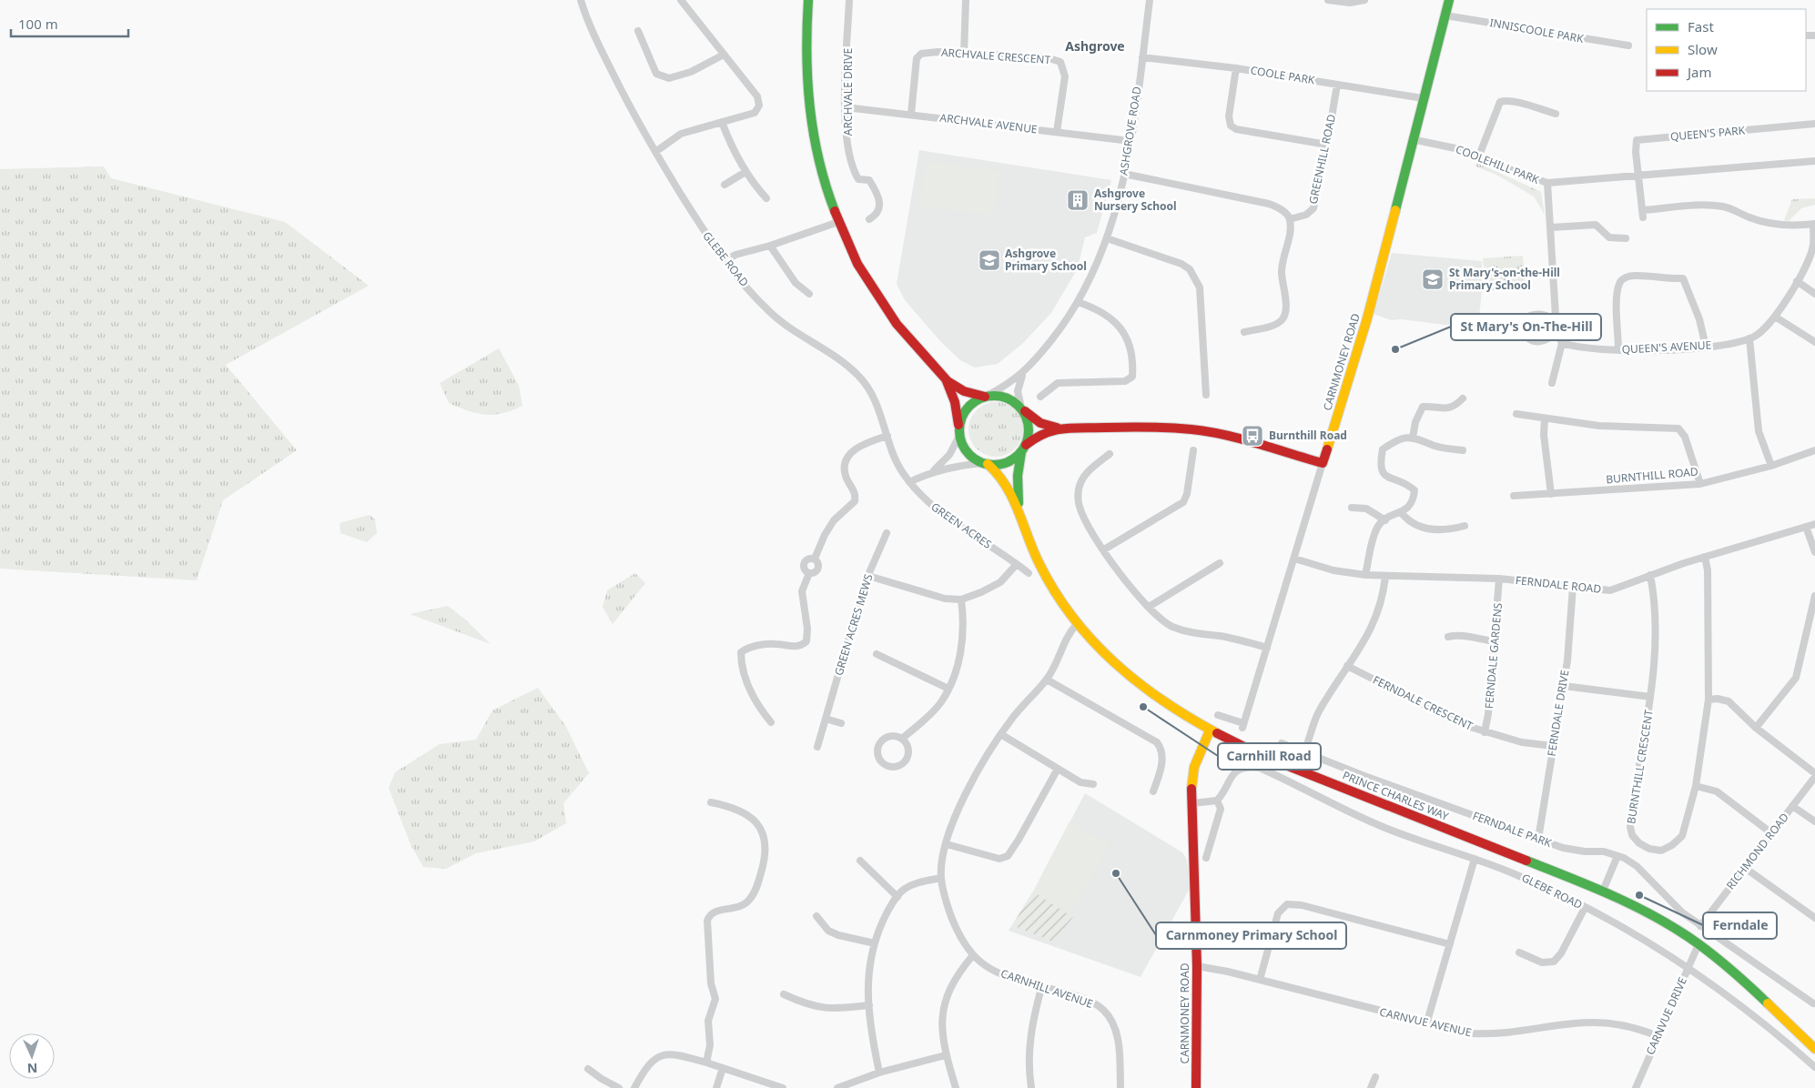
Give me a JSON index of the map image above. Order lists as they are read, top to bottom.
{
  "streets": {
    "street": [
      "INNISCOOLE PARK",
      "ARCHVALE CRESCENT",
      "COOLE PARK",
      "ARCHVALE DRIVE",
      "ARCHVALE AVENUE",
      "ASHGROVE ROAD",
      "QUEEN'S PARK",
      "GREENHILL ROAD",
      "COOLEHILL PARK",
      "GLEBE ROAD",
      "QUEEN'S AVENUE",
      "CARNMONEY ROAD",
      "BURNTHILL ROAD",
      "GREEN ACRES",
      "FERNDALE ROAD",
      "GREEN ACRES MEWS",
      "FERNDALE GARDENS",
      "FERNDALE CRESCENT",
      "FERNDALE DRIVE",
      "BURNTHILL CRESCENT",
      "PRINCE CHARLES WAY",
      "FERNDALE PARK",
      "RICHMOND ROAD",
      "CARNHILL AVENUE",
      "CARNVUE DRIVE",
      "CARNVUE AVENUE"
    ]
  },
  "crossings": [
    ["INNISCOOLE PARK", "CARNMONEY ROAD"],
    ["ARCHVALE CRESCENT", "ARCHVALE AVENUE"],
    ["COOLE PARK", "ASHGROVE ROAD"],
    ["COOLE PARK", "GREENHILL ROAD"],
    ["COOLE PARK", "CARNMONEY ROAD"],
    ["ARCHVALE DRIVE", "ARCHVALE AVENUE"],
    ["ARCHVALE AVENUE", "ASHGROVE ROAD"],
    ["ASHGROVE ROAD", "PRINCE CHARLES WAY"],
    ["QUEEN'S PARK", "COOLEHILL PARK"],
    ["QUEEN'S PARK", "QUEEN'S AVENUE"],
    ["COOLEHILL PARK", "CARNMONEY ROAD"],
    ["GLEBE ROAD", "GREEN ACRES"],
    ["GLEBE ROAD", "CARNVUE DRIVE"],
    ["CARNMONEY ROAD", "FERNDALE ROAD"],
    ["CARNMONEY ROAD", "PRINCE CHARLES WAY"],
    ["CARNMONEY ROAD", "CARNVUE AVENUE"],
    ["FERNDALE ROAD", "FERNDALE GARDENS"],
    ["FERNDALE ROAD", "FERNDALE DRIVE"],
    ["FERNDALE ROAD", "BURNTHILL CRESCENT"],
    ["FERNDALE GARDENS", "FERNDALE CRESCENT"],
    ["FERNDALE CRESCENT", "FERNDALE DRIVE"],
    ["FERNDALE DRIVE", "FERNDALE PARK"],
    ["PRINCE CHARLES WAY", "CARNVUE DRIVE"],
    ["FERNDALE PARK", "RICHMOND ROAD"],
    ["CARNVUE DRIVE", "CARNVUE AVENUE"]
  ],
  "districts": ["Ashgrove"],
  "places": {
    "building": ["Ashgrove Nursery School"],
    "school or university": ["Ashgrove Primary School", "St Mary's-on-the-Hill Primary School"],
    "other": [
      "St Mary's On-The-Hill",
      "Carnhill Road",
      "Carnmoney Primary School",
      "Ferndale"
    ],
    "bus stop": ["Burnthill Road"]
  },
  "legend": ["Fast", "Slow", "Jam"],
  "scale_bar": "100 m",
  "north": "bottom"
}
